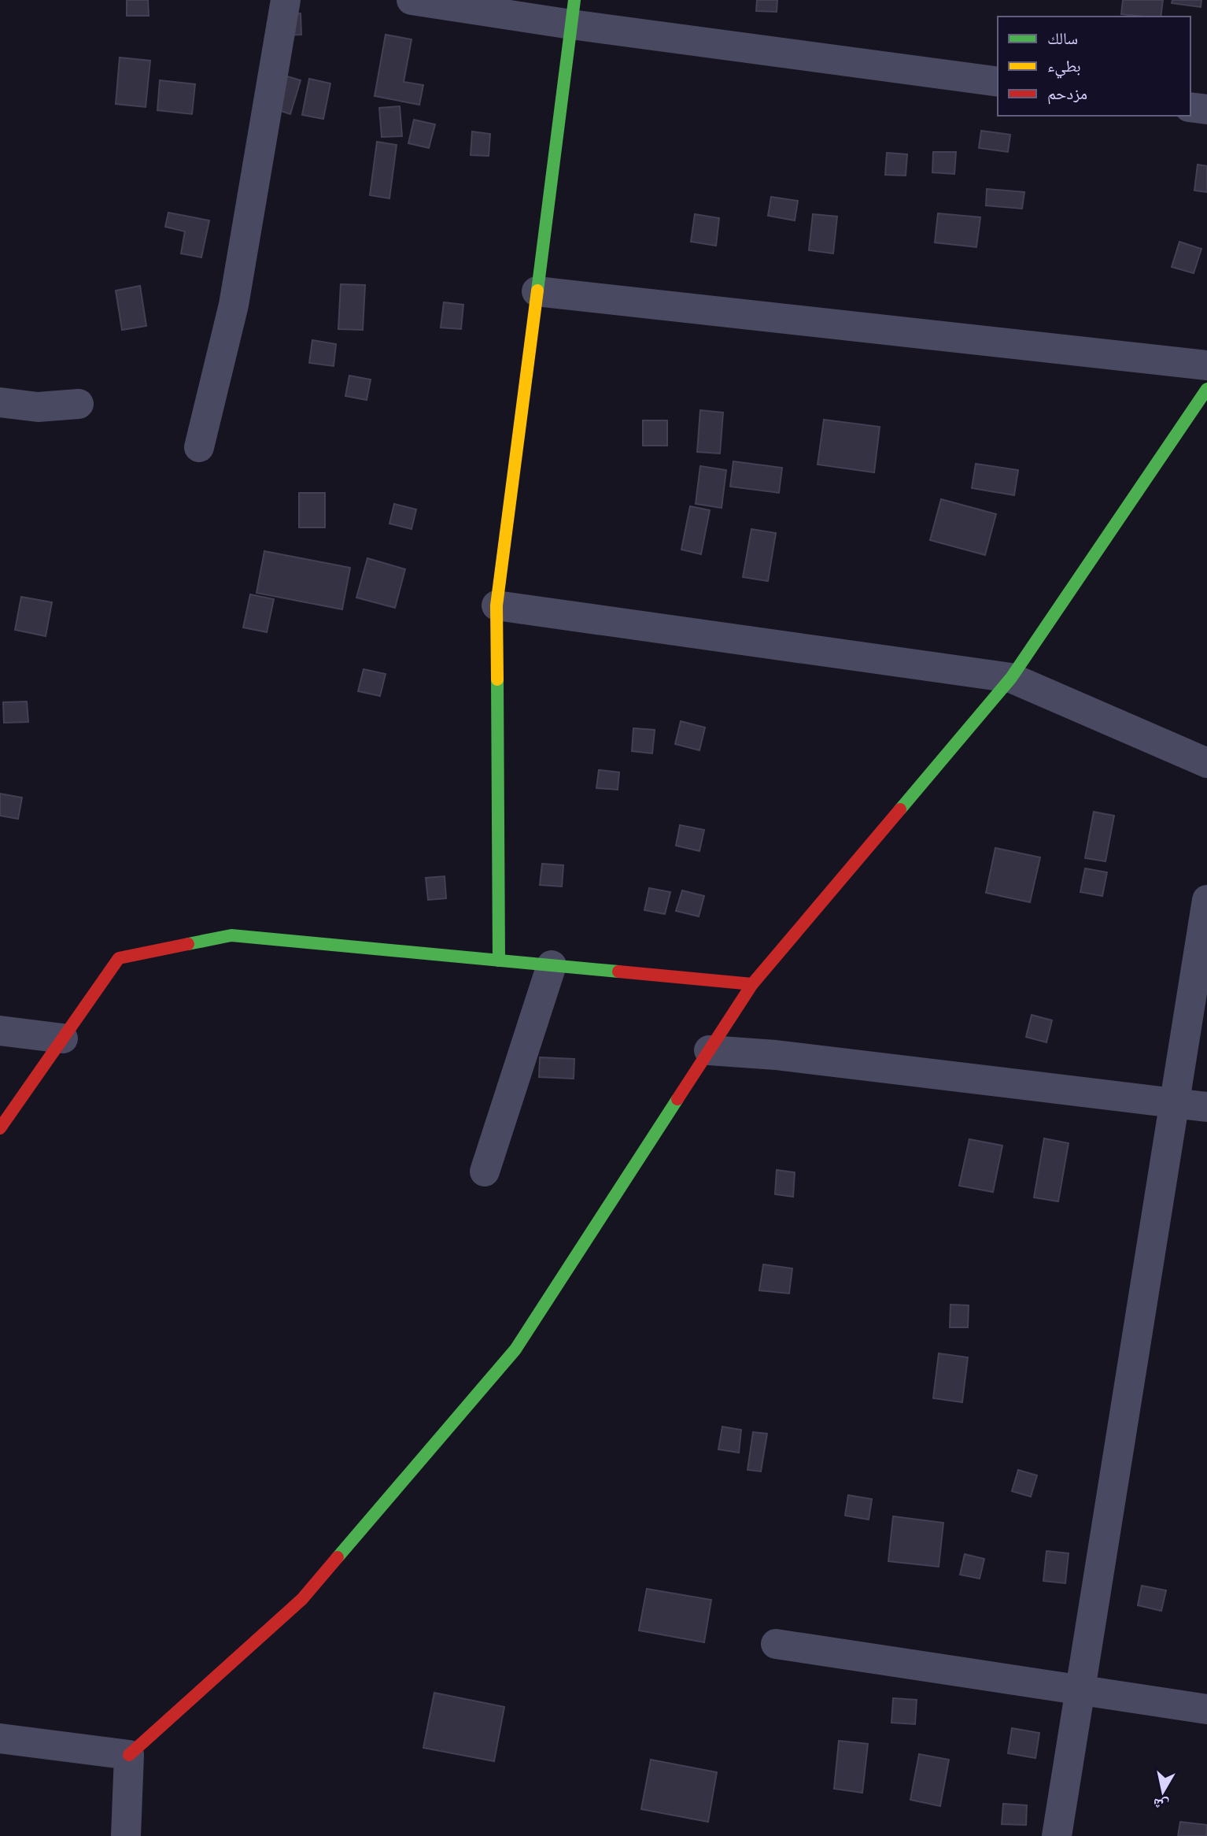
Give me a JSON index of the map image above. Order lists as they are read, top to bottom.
{
  "legend": ["سالك", "بطيء", "مزدحم"],
  "north": "bottom"
}
